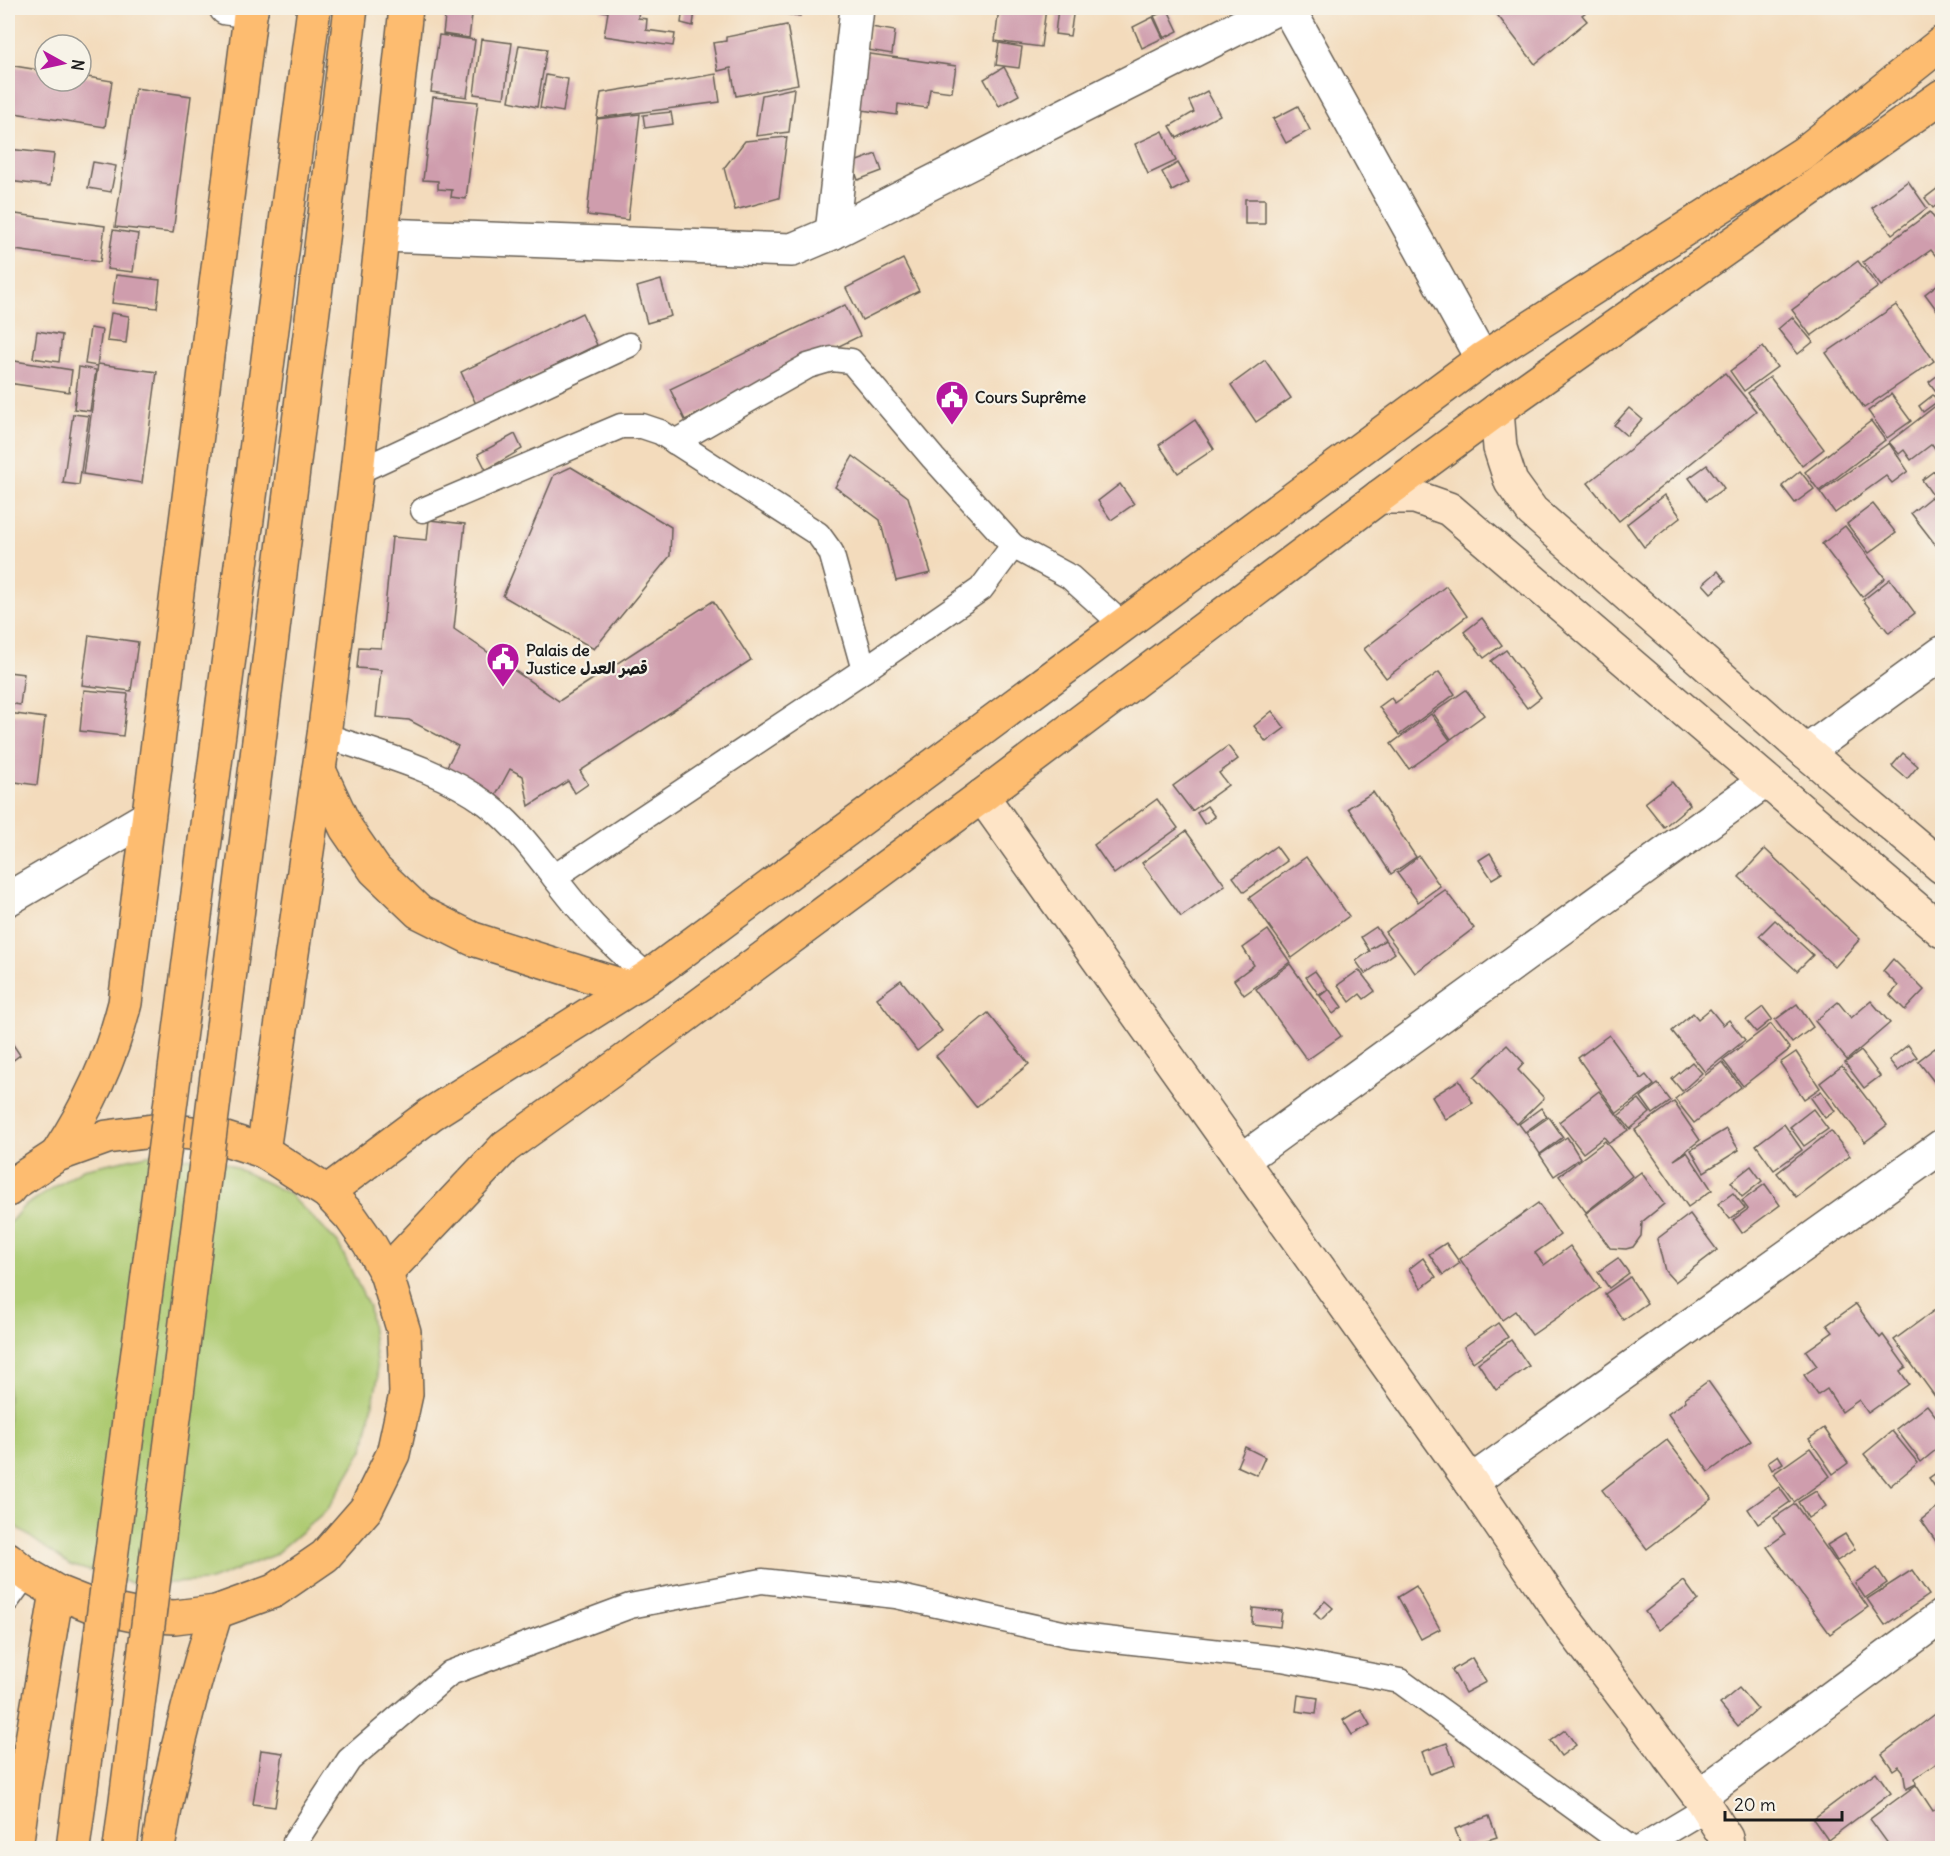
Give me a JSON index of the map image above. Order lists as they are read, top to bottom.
{
  "places": {
    "public building": ["Cours Suprême", "Palais de Justice قصر العدل"]
  },
  "scale_bar": "20 m",
  "north": "right"
}
